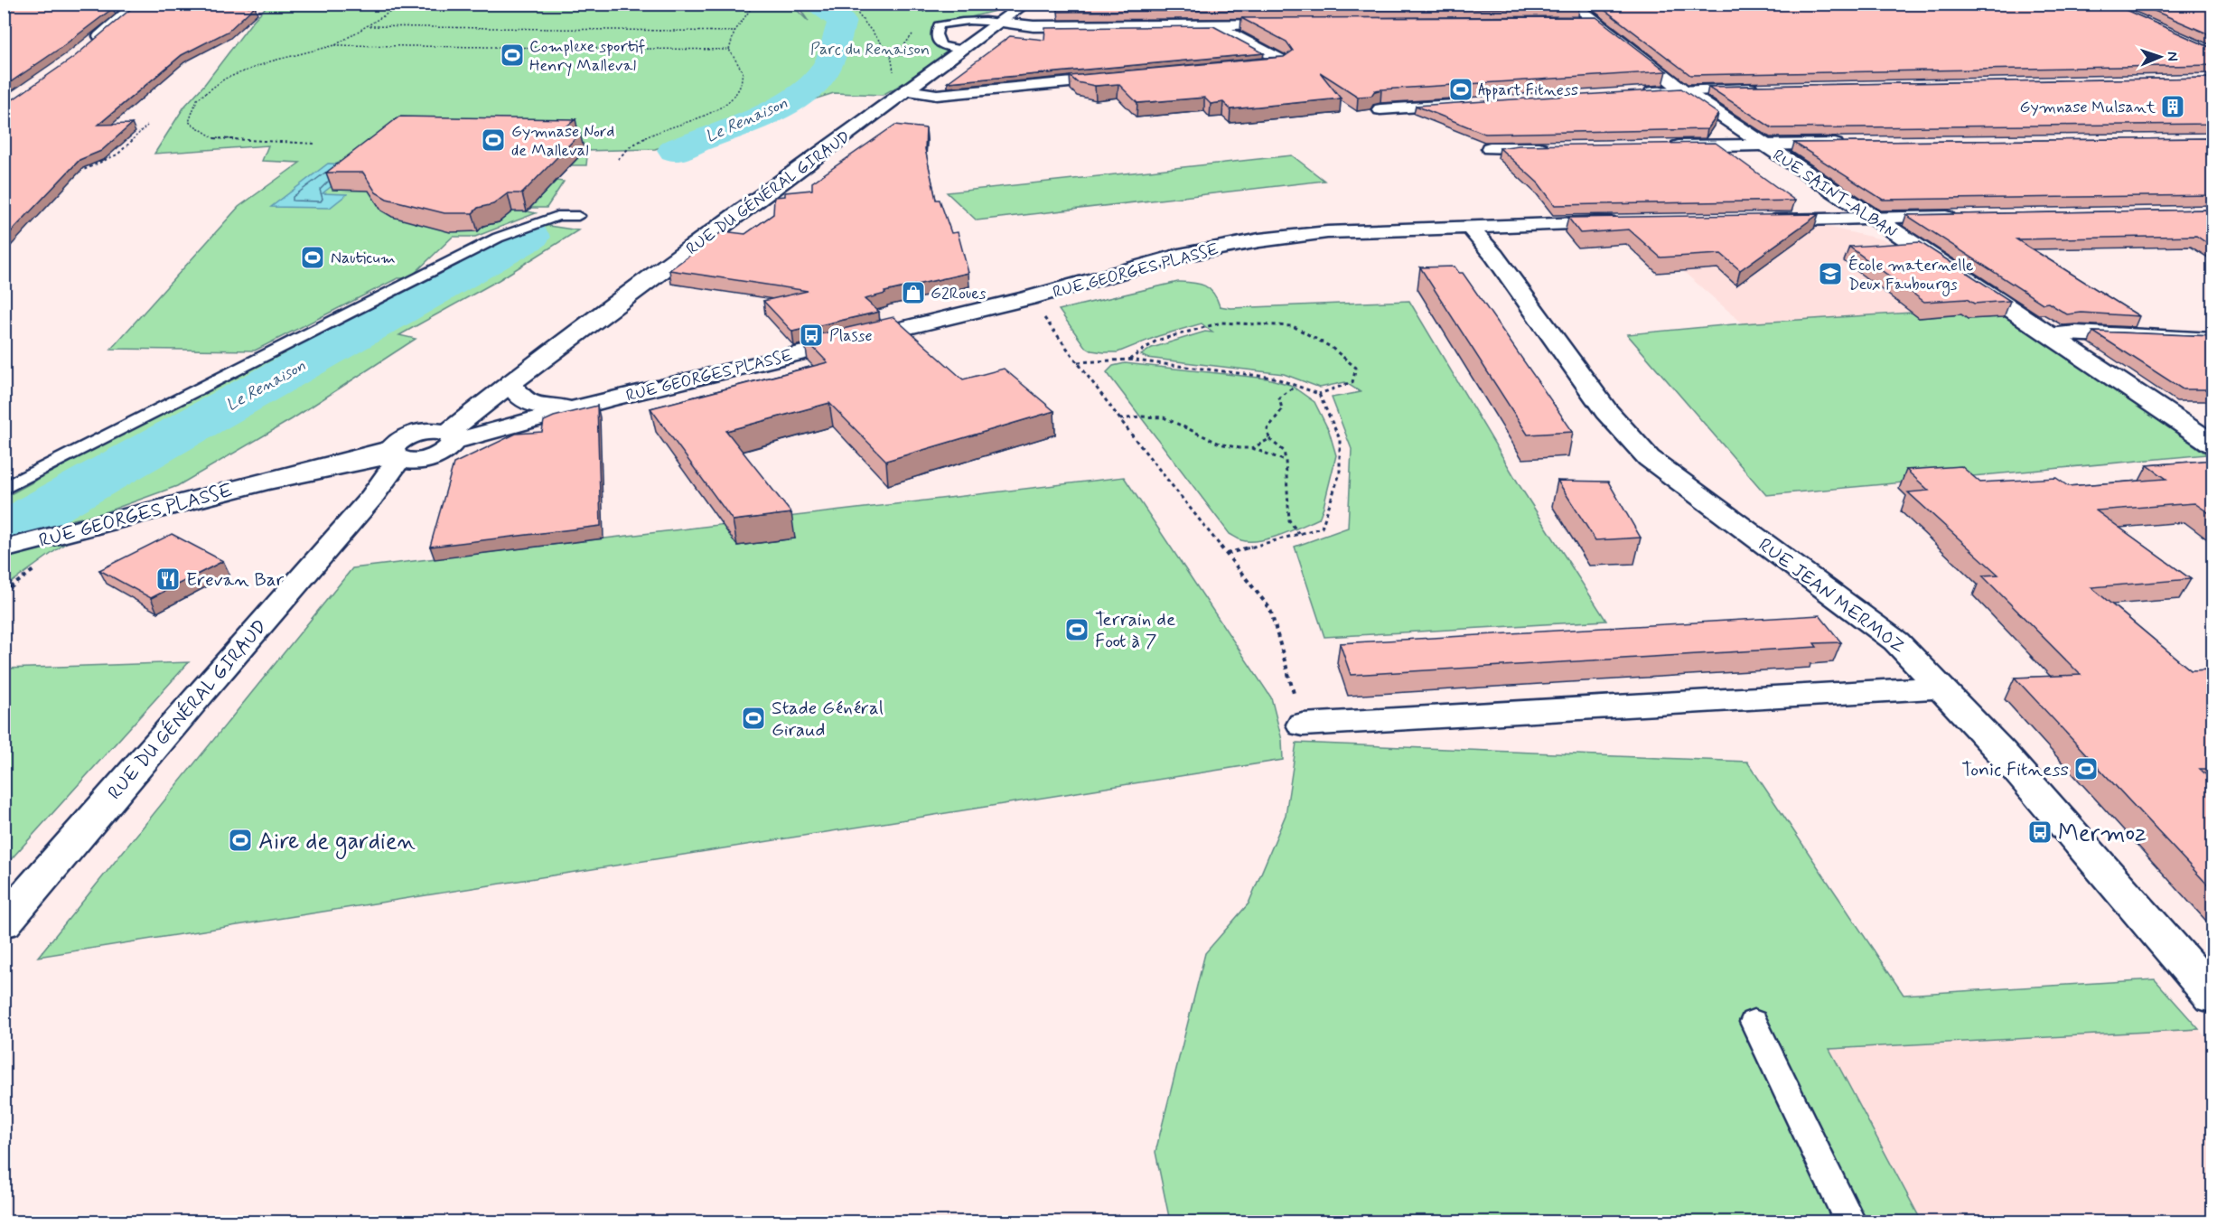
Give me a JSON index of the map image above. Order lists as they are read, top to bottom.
{
  "streets": {
    "street": [
      "RUE DU GÉNÉRAL GIRAUD",
      "RUE SAINT-ALBAN",
      "RUE GEORGES PLASSE",
      "RUE JEAN MERMOZ"
    ]
  },
  "crossings": [
    ["RUE DU GÉNÉRAL GIRAUD", "RUE GEORGES PLASSE"],
    ["RUE GEORGES PLASSE", "RUE JEAN MERMOZ"]
  ],
  "water": ["Le Renaison"],
  "parks": ["Parc du Renaison"],
  "places": {
    "sports": [
      "Complexe sportif Henry Malleval",
      "Appart Fitness",
      "Gymnase Nord de Malleval",
      "Nauticum",
      "Terrain de Foot à 7",
      "Stade Général Giraud",
      "Tonic Fitness",
      "Aire de gardien"
    ],
    "building": ["Gymnase Mulsant"],
    "school or university": ["École maternelle Deux Faubourgs"],
    "shop": ["G2Roues"],
    "bus stop": ["Plasse", "Mermoz"],
    "restaurant": ["Erevan Bar"]
  },
  "north": "right"
}
